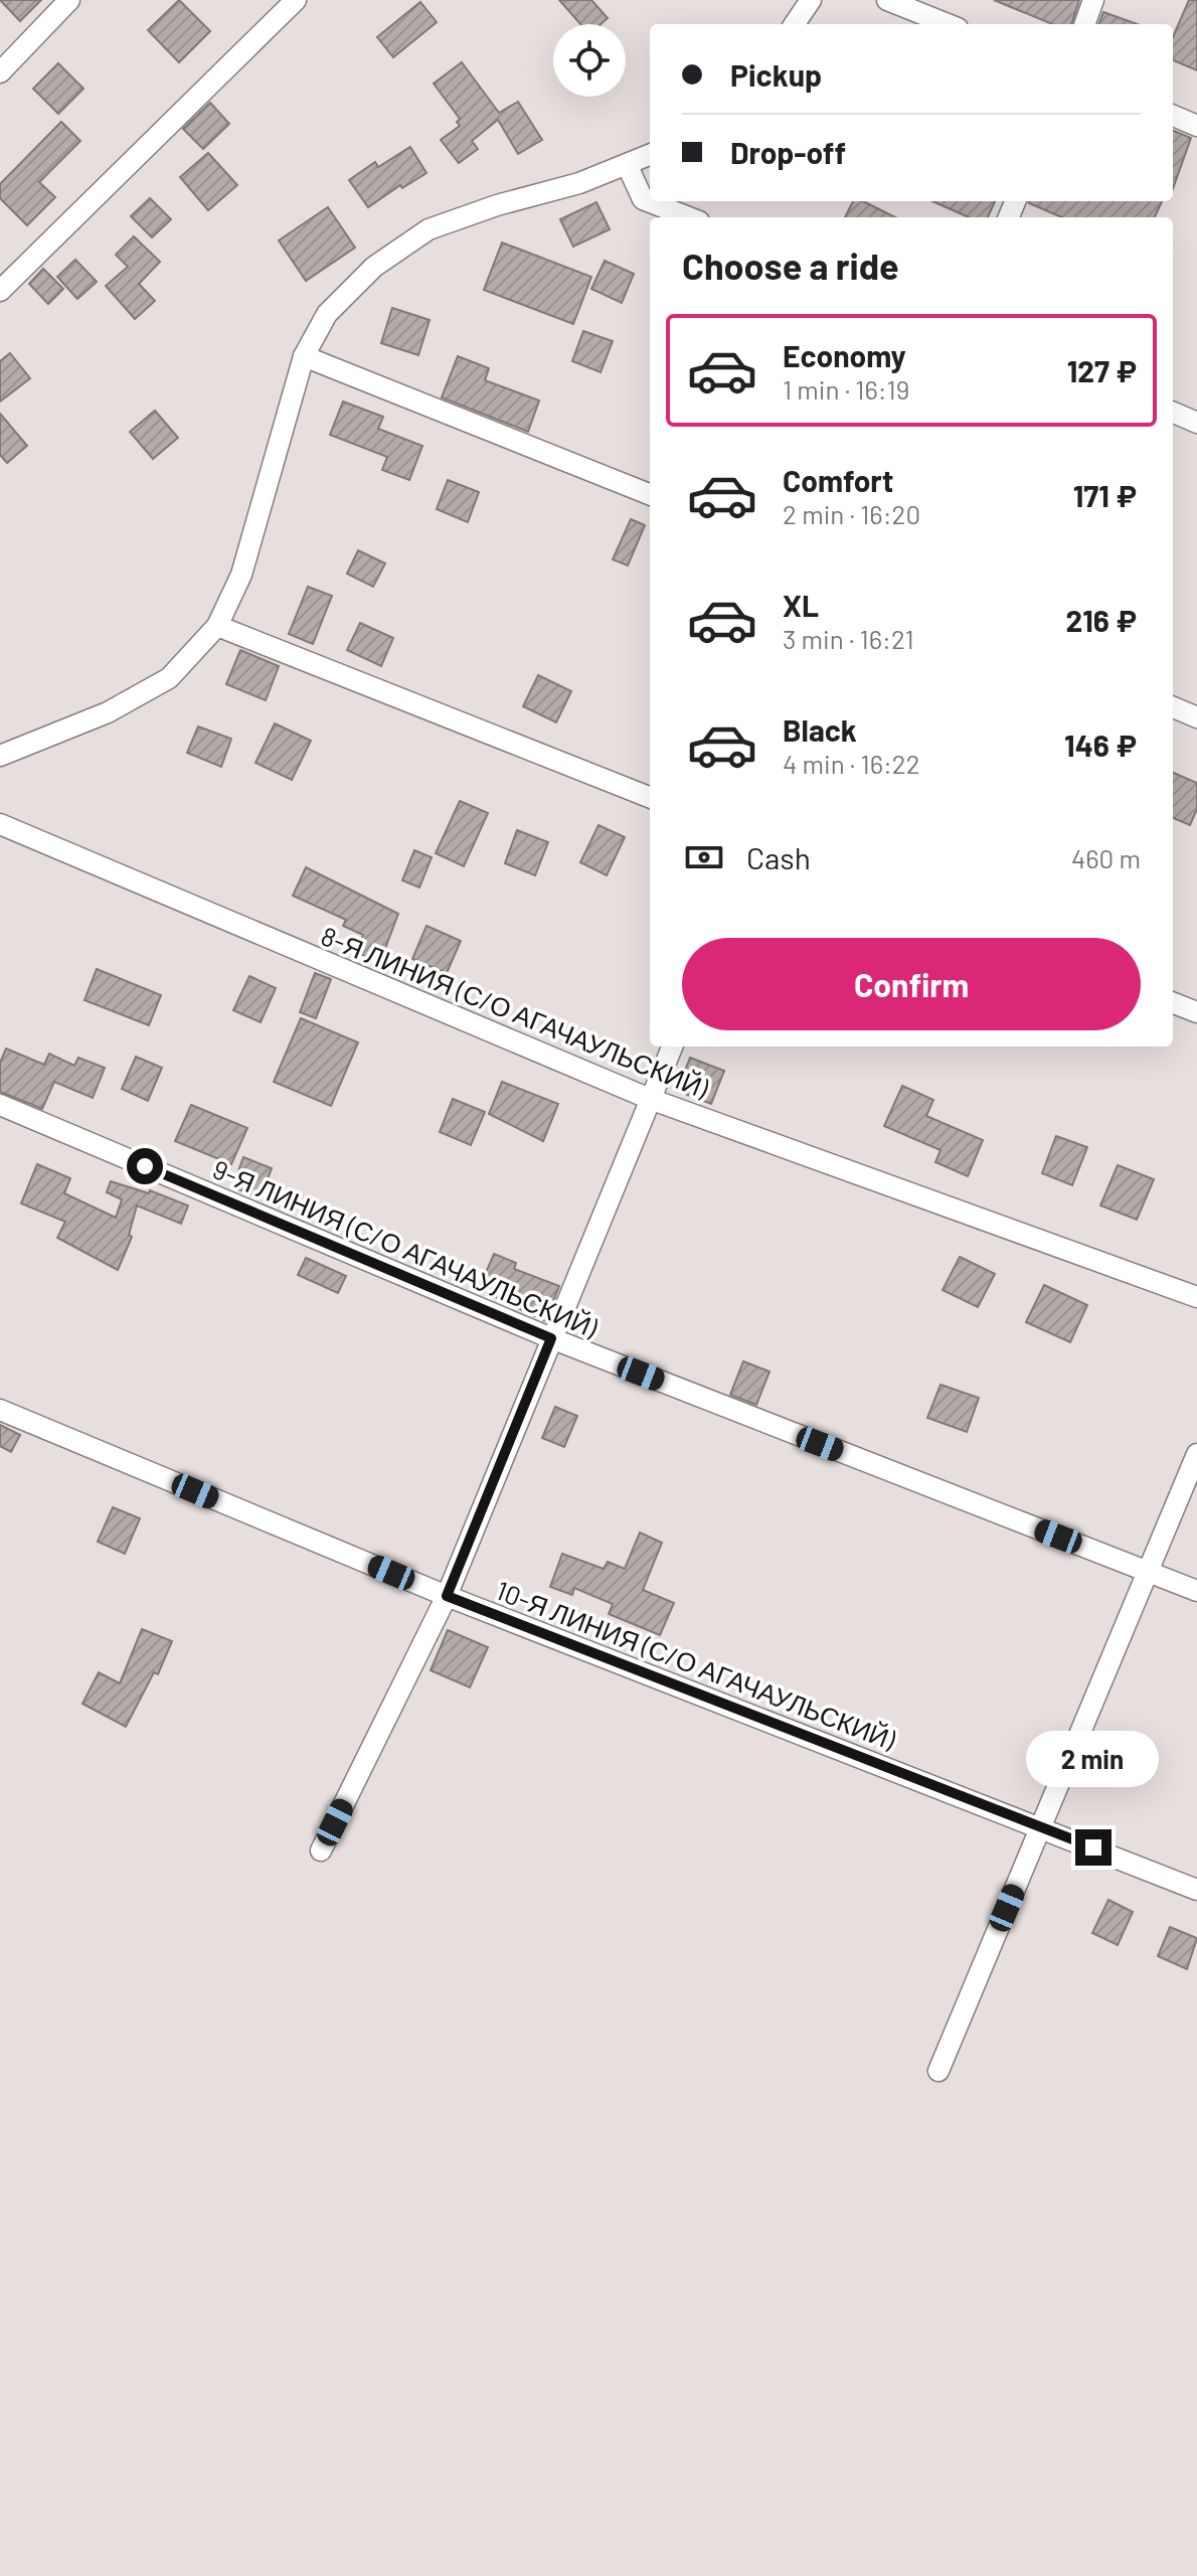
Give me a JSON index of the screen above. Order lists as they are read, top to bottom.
{
  "streets": {
    "street": ["8-Я ЛИНИЯ (С/О АГАЧАУЛЬСКИЙ)", "9-Я ЛИНИЯ (С/О АГАЧАУЛЬСКИЙ)", "10-Я ЛИНИЯ (С/О АГАЧАУЛЬСКИЙ)"]
  },
  "page": {
    "banner": ["Pickup", "Drop-off"],
    "heading": "Choose a ride",
    "list": [
      {
        "name": "Economy",
        "note": "1 min · 16:19",
        "value": "127 ₽"
      },
      {
        "name": "Comfort",
        "note": "2 min · 16:20",
        "value": "171 ₽"
      },
      {
        "name": "XL",
        "note": "3 min · 16:21",
        "value": "216 ₽"
      },
      {
        "name": "Black",
        "note": "4 min · 16:22",
        "value": "146 ₽"
      }
    ],
    "pay": ["Cash", "460 m"],
    "buttons": "Confirm",
    "bubble": "2 min"
  }
}
